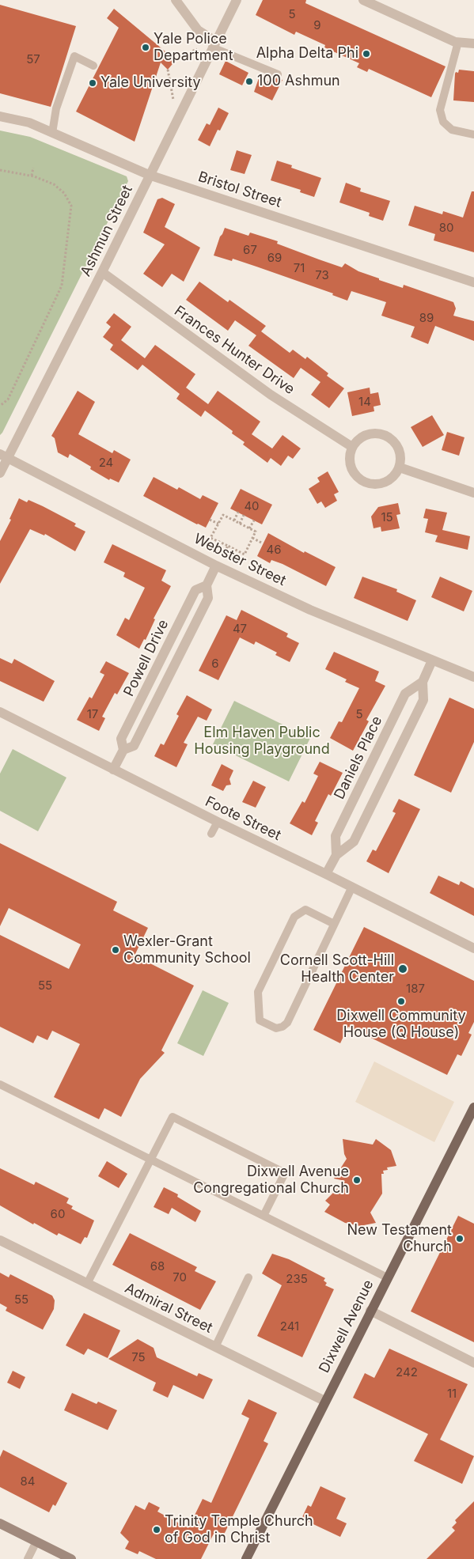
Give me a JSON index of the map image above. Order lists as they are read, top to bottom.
{
  "streets": {
    "main road": ["Dixwell Avenue"],
    "street": [
      "Bristol Street",
      "Ashmun Street",
      "Frances Hunter Drive",
      "Webster Street",
      "Powell Drive",
      "Daniels Place",
      "Foote Street",
      "Admiral Street"
    ]
  },
  "crossings": [
    ["Bristol Street", "Ashmun Street"],
    ["Ashmun Street", "Frances Hunter Drive"],
    ["Ashmun Street", "Webster Street"],
    ["Webster Street", "Powell Drive"],
    ["Webster Street", "Daniels Place"],
    ["Powell Drive", "Foote Street"],
    ["Daniels Place", "Foote Street"],
    ["Admiral Street", "Dixwell Avenue"]
  ],
  "parks": ["Elm Haven Public Housing Playground"],
  "places": [
    "Yale Police Department",
    "Alpha Delta Phi",
    "100 Ashmun",
    "Yale University",
    "Wexler-Grant Community School",
    "Cornell Scott-Hill Health Center",
    "Dixwell Community House (Q House)",
    "Dixwell Avenue Congregational Church",
    "New Testament Church",
    "Trinity Temple Church of God in Christ"
  ],
  "house_numbers": [
    "5",
    "9",
    "57",
    "80",
    "67",
    "69",
    "71",
    "73",
    "89",
    "14",
    "24",
    "40",
    "15",
    "46",
    "47",
    "6",
    "17",
    "5",
    "55",
    "187",
    "60",
    "68",
    "70",
    "235",
    "55",
    "241",
    "75",
    "242",
    "11",
    "84"
  ]
}
